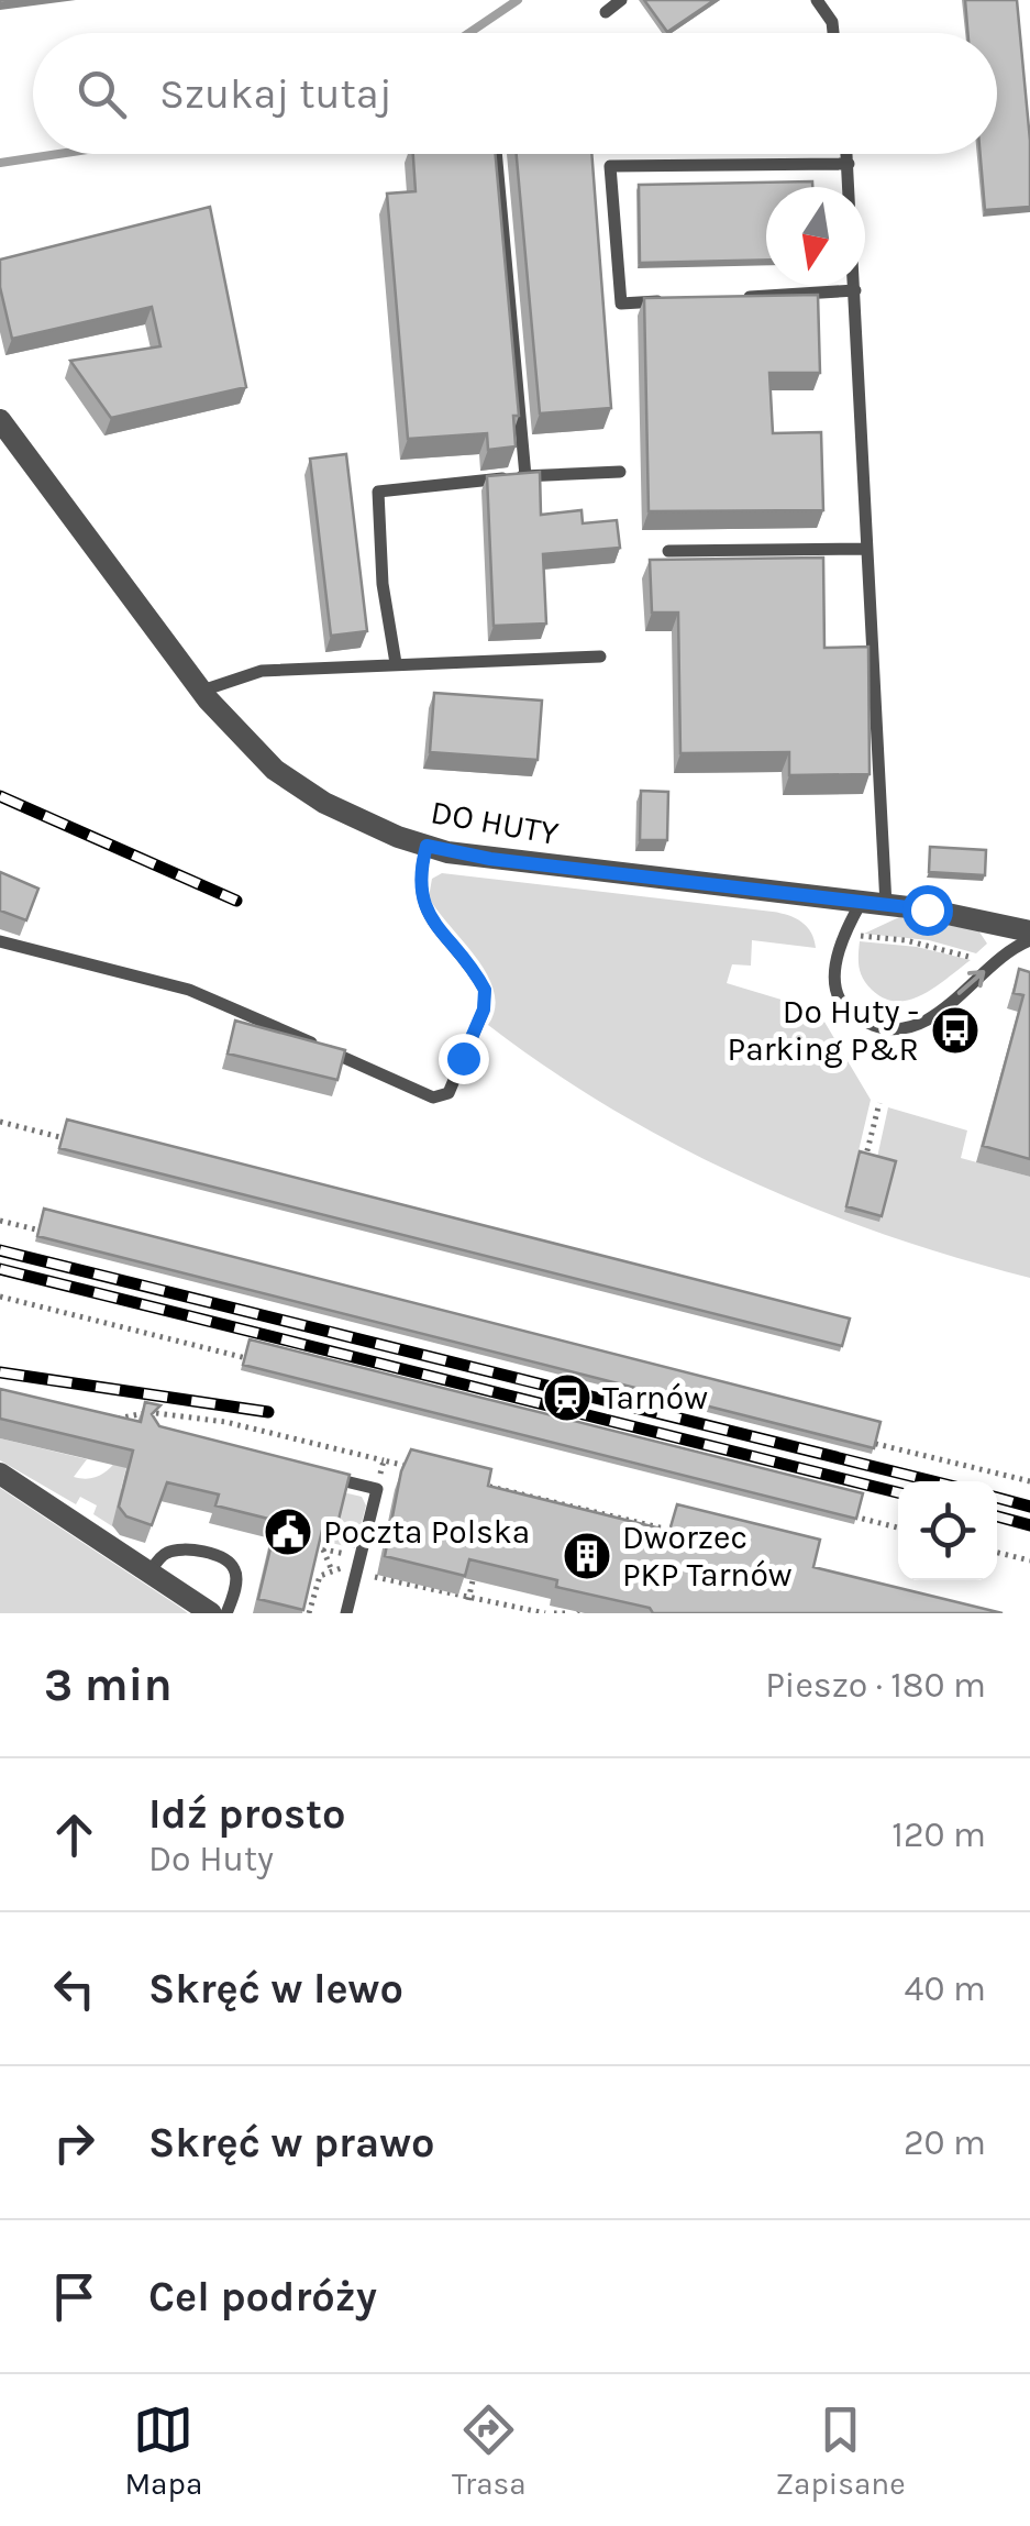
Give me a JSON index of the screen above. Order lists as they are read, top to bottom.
{
  "streets": {
    "street": ["DO HUTY"]
  },
  "places": {
    "bus stop": ["Do Huty - Parking P&R"],
    "station": ["Tarnów"],
    "public building": ["Poczta Polska"],
    "building": ["Dworzec PKP Tarnów"]
  },
  "north": "bottom",
  "page": {
    "search": "Szukaj tutaj",
    "heading": ["3 min", "Pieszo · 180 m"],
    "list": [
      ["Idź prosto", "Do Huty", "120 m"],
      ["Skręć w lewo", "40 m"],
      ["Skręć w prawo", "20 m"],
      "Cel podróży"
    ],
    "nav": ["Mapa", "Trasa", "Zapisane"]
  }
}
